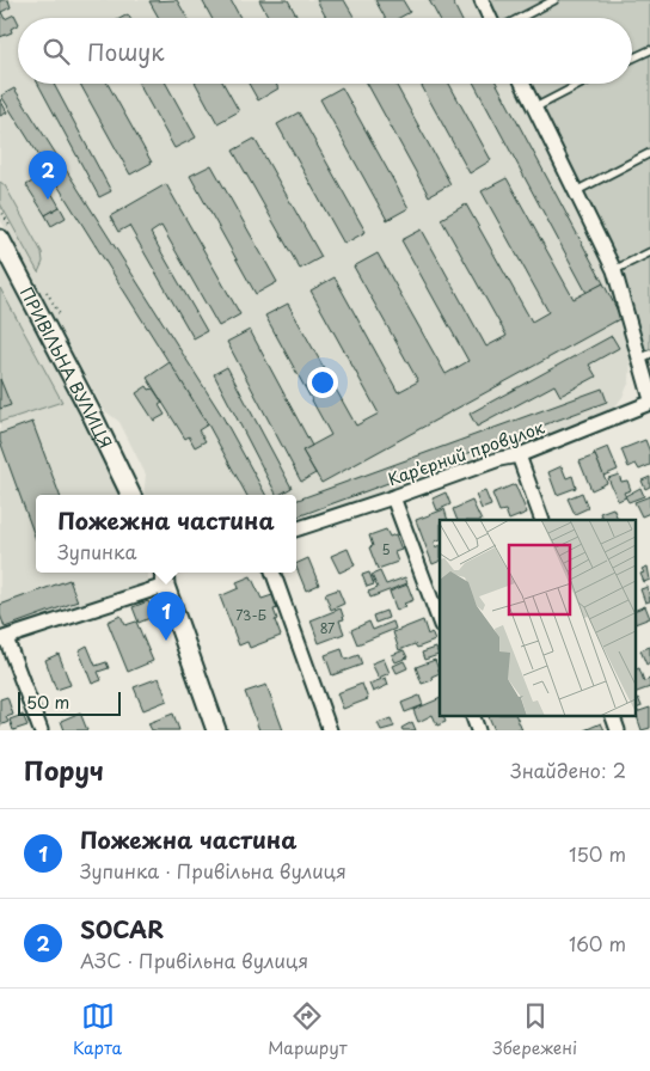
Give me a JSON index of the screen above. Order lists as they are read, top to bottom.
{
  "streets": {
    "street": ["ПРИВІЛЬНА ВУЛИЦЯ", "Карʼєрний провулок"]
  },
  "house_numbers": ["5", "73-Б", "87"],
  "scale_bar": "50 m",
  "page": {
    "search": "Пошук",
    "pins": ["2", "1"],
    "popup": ["Пожежна частина", "Зупинка"],
    "scale": "50 m",
    "heading": ["Поруч", "Знайдено: 2"],
    "list": [
      {
        "mark": "1",
        "name": "Пожежна частина",
        "note": "Зупинка · Привільна вулиця",
        "value": "150 m"
      },
      {
        "mark": "2",
        "name": "SOCAR",
        "note": "АЗС · Привільна вулиця",
        "value": "160 m"
      }
    ],
    "nav": ["Карта", "Маршрут", "Збережені"]
  }
}
